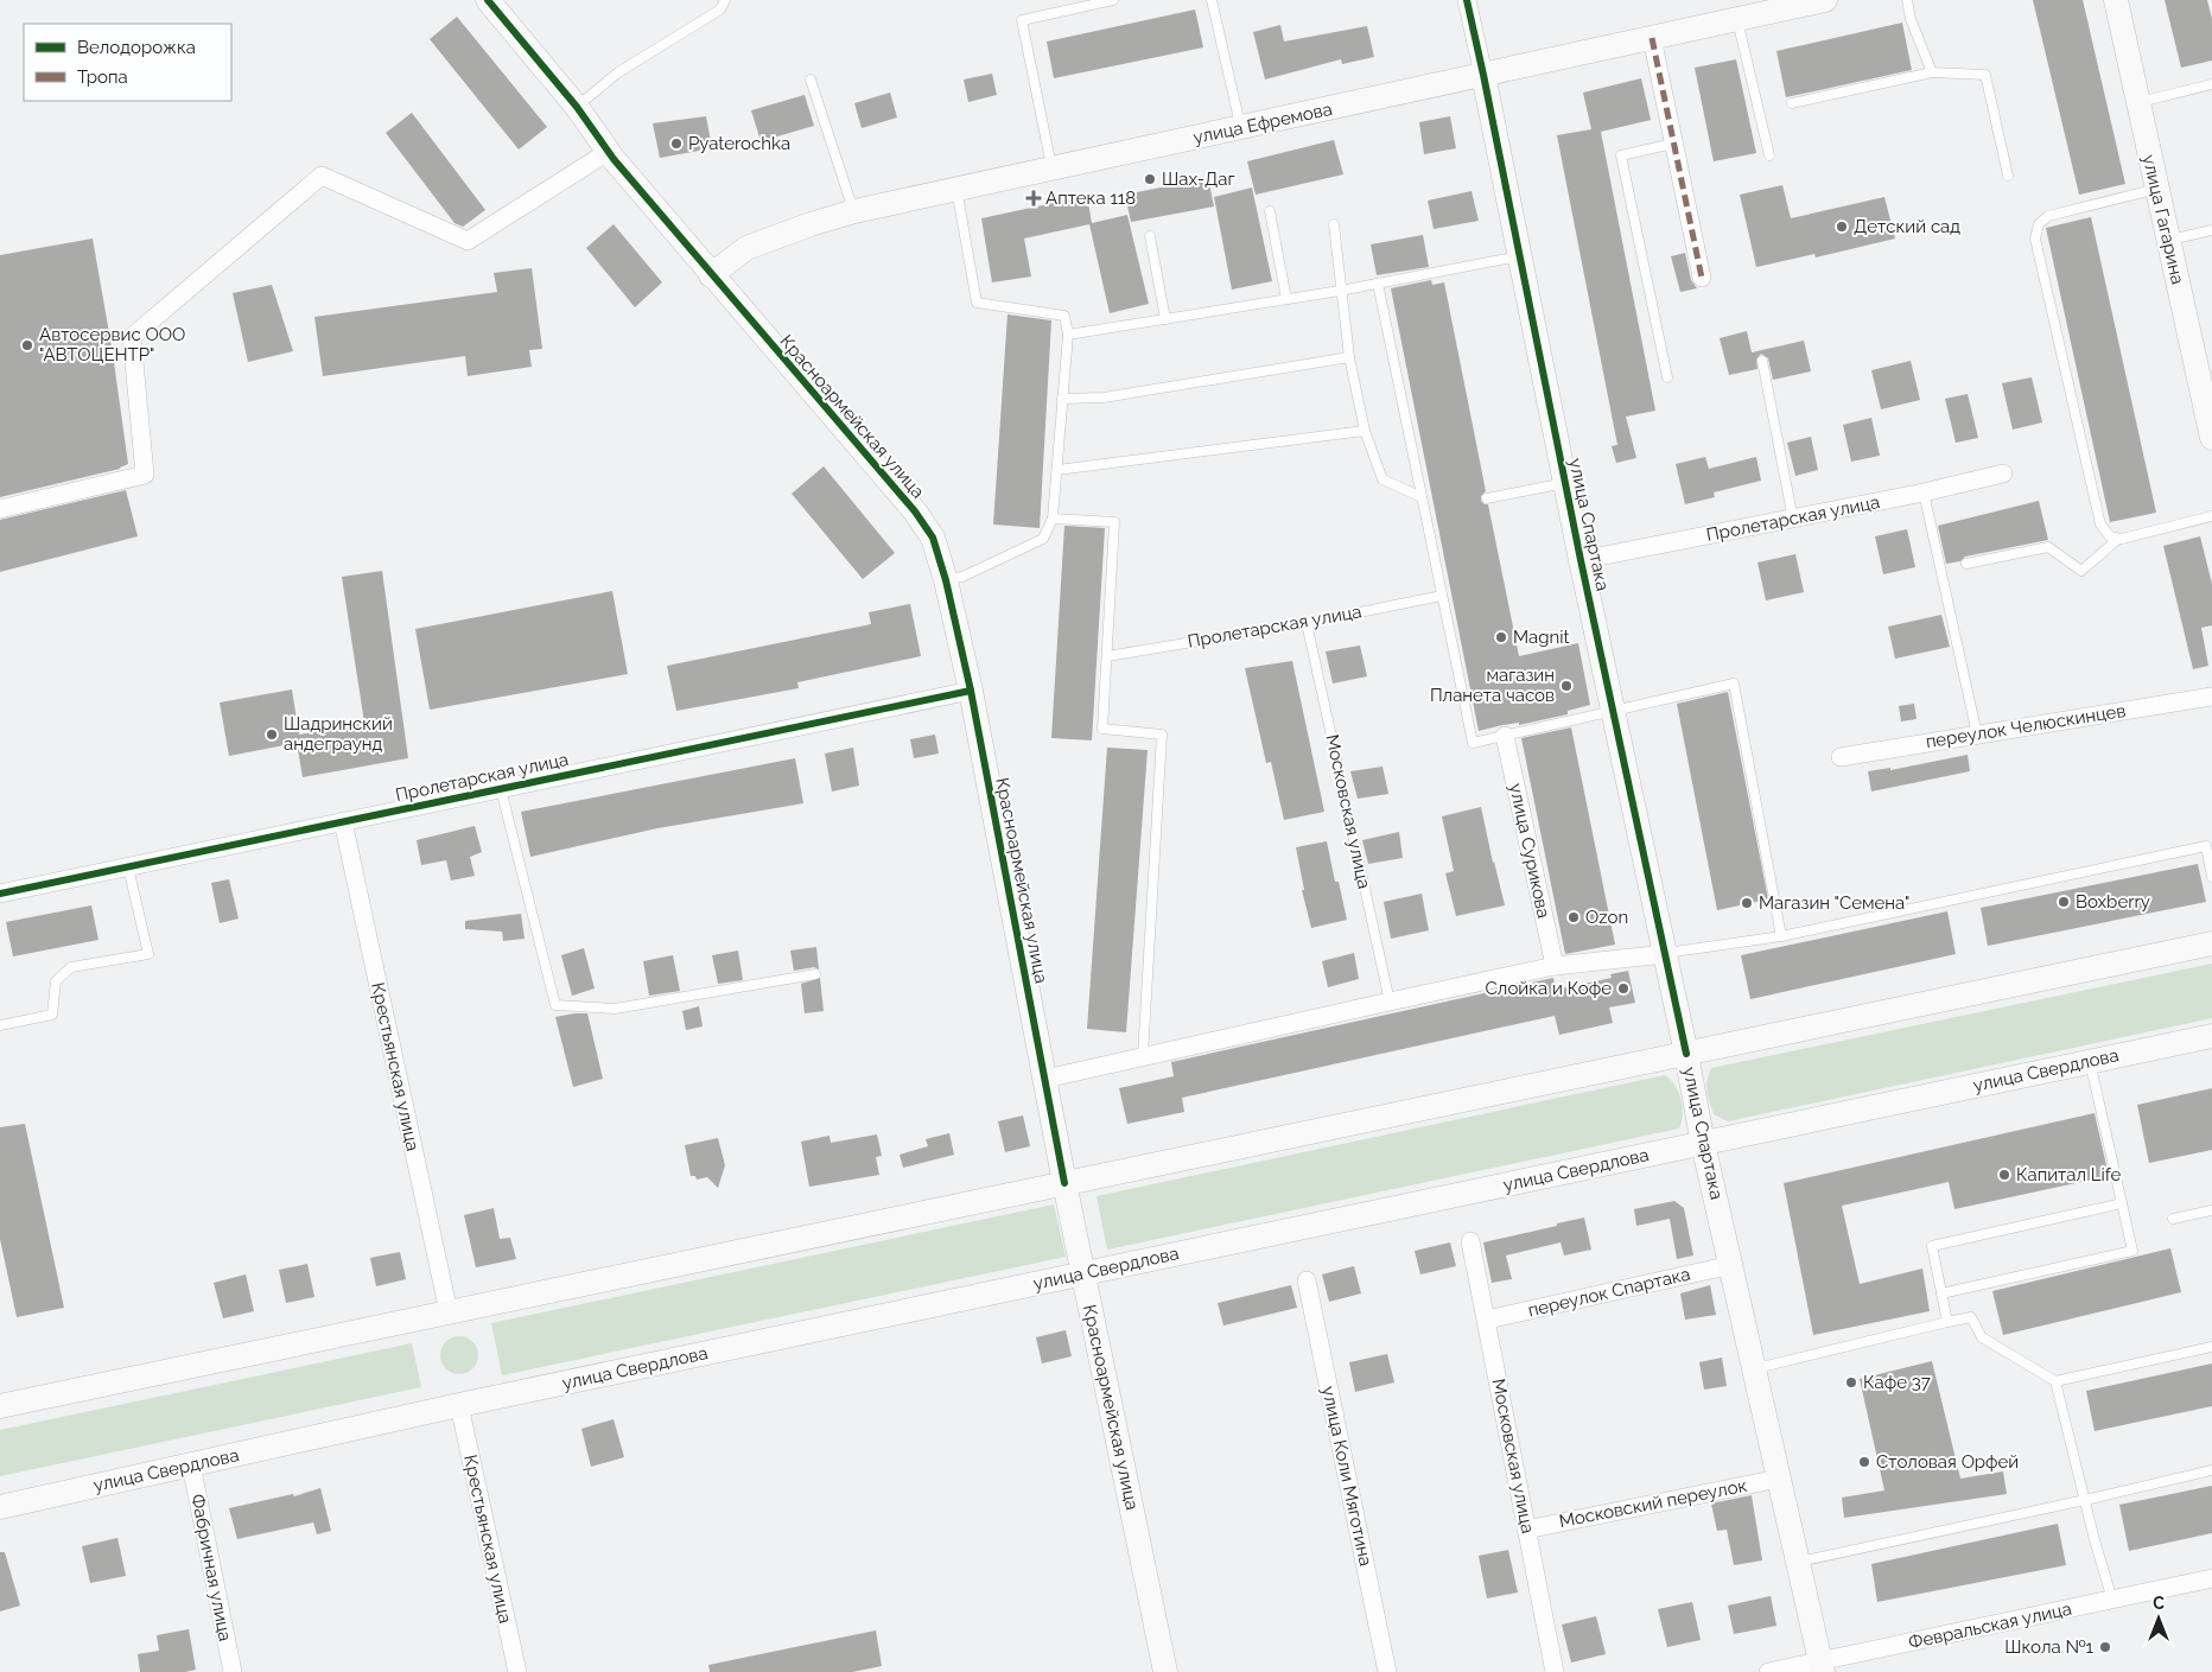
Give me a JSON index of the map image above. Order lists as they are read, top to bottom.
{
  "streets": {
    "main road": [
      "улица Ефремова",
      "улица Гагарина",
      "Красноармейская улица",
      "улица Спартака",
      "улица Свердлова"
    ],
    "street": [
      "Пролетарская улица",
      "переулок Челюскинцев",
      "Московская улица",
      "улица Сурикова",
      "Крестьянская улица",
      "переулок Спартака",
      "улица Коли Мяготина",
      "Московский переулок",
      "Фабричная улица",
      "Февральская улица"
    ]
  },
  "crossings": [
    ["улица Ефремова", "Красноармейская улица"],
    ["улица Ефремова", "улица Спартака"],
    ["Красноармейская улица", "Пролетарская улица"],
    ["Красноармейская улица", "улица Свердлова"],
    ["Пролетарская улица", "улица Спартака"],
    ["Пролетарская улица", "Московская улица"],
    ["Пролетарская улица", "Крестьянская улица"],
    ["улица Спартака", "улица Свердлова"],
    ["улица Спартака", "переулок Спартака"],
    ["улица Спартака", "Московский переулок"],
    ["улица Спартака", "Февральская улица"],
    ["Московская улица", "переулок Спартака"],
    ["Московская улица", "Московский переулок"],
    ["Крестьянская улица", "улица Свердлова"],
    ["улица Свердлова", "Фабричная улица"]
  ],
  "places": {
    "other": [
      "Pyaterochka",
      "Шах-Даг",
      "Детский сад",
      "Автосервис ООО \"АВТОЦЕНТР\"",
      "Magnit",
      "магазин Планета часов",
      "Шадринский андеграунд",
      "Boxberry",
      "Магазин \"Семена\"",
      "Ozon",
      "Слойка и Кофе",
      "Капитал Life",
      "Кафе 37",
      "Столовая Орфей",
      "Школа №1"
    ],
    "health": ["Аптека 118"]
  },
  "legend": ["Велодорожка", "Тропа"],
  "north": "top"
}
